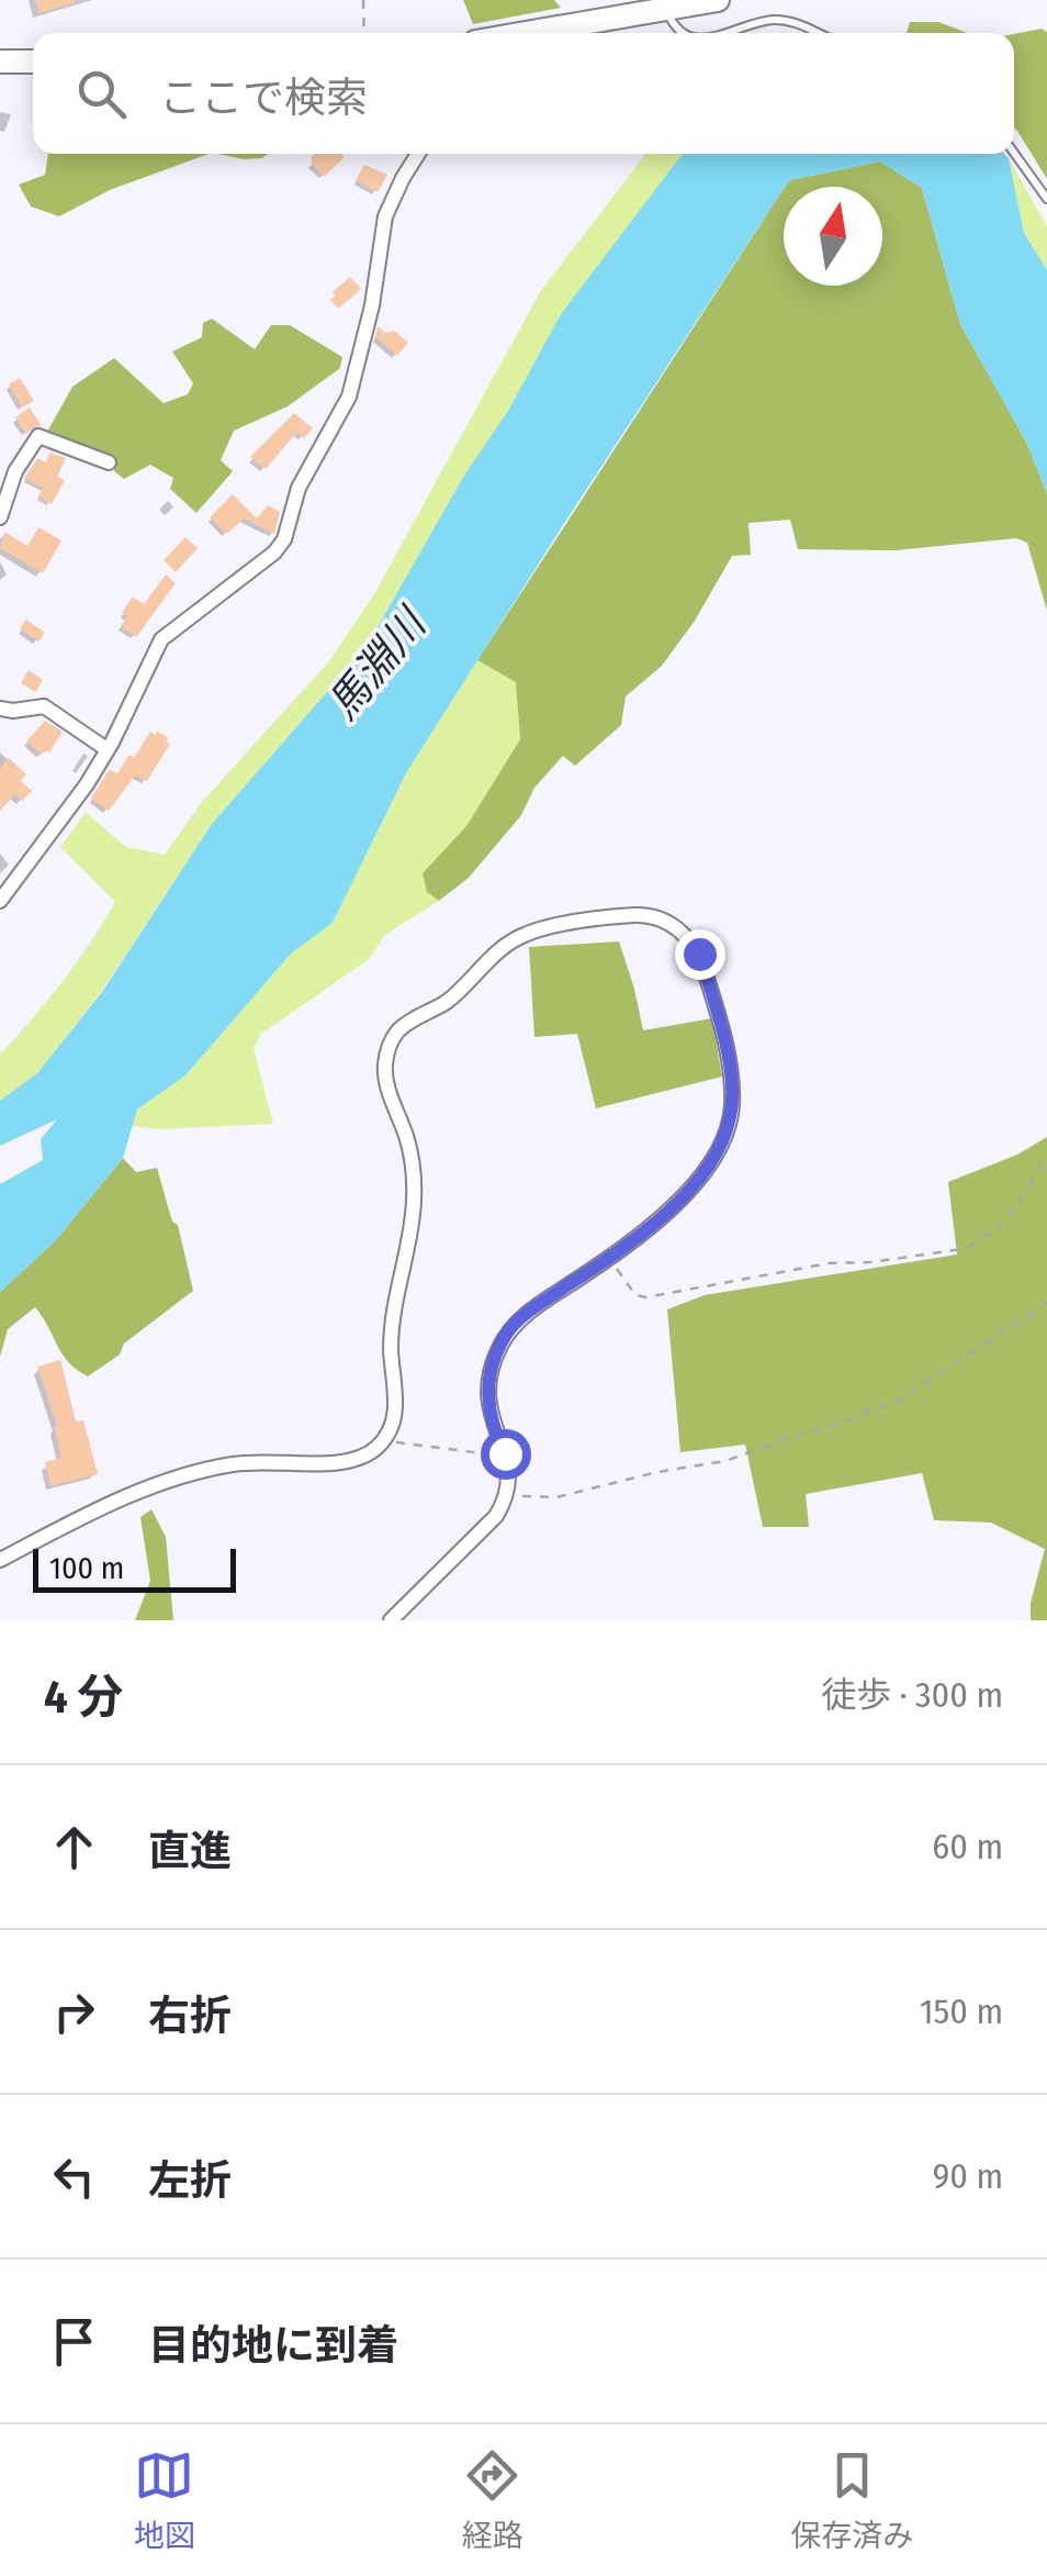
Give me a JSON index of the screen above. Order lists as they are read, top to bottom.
{
  "water": ["馬淵川"],
  "scale_bar": "100 m",
  "north": "top",
  "page": {
    "search": "ここで検索",
    "scale": "100 m",
    "heading": ["4 分", "徒歩 · 300 m"],
    "list": [
      ["直進", "60 m"],
      ["右折", "150 m"],
      ["左折", "90 m"],
      "目的地に到着"
    ],
    "nav": ["地図", "経路", "保存済み"]
  }
}
